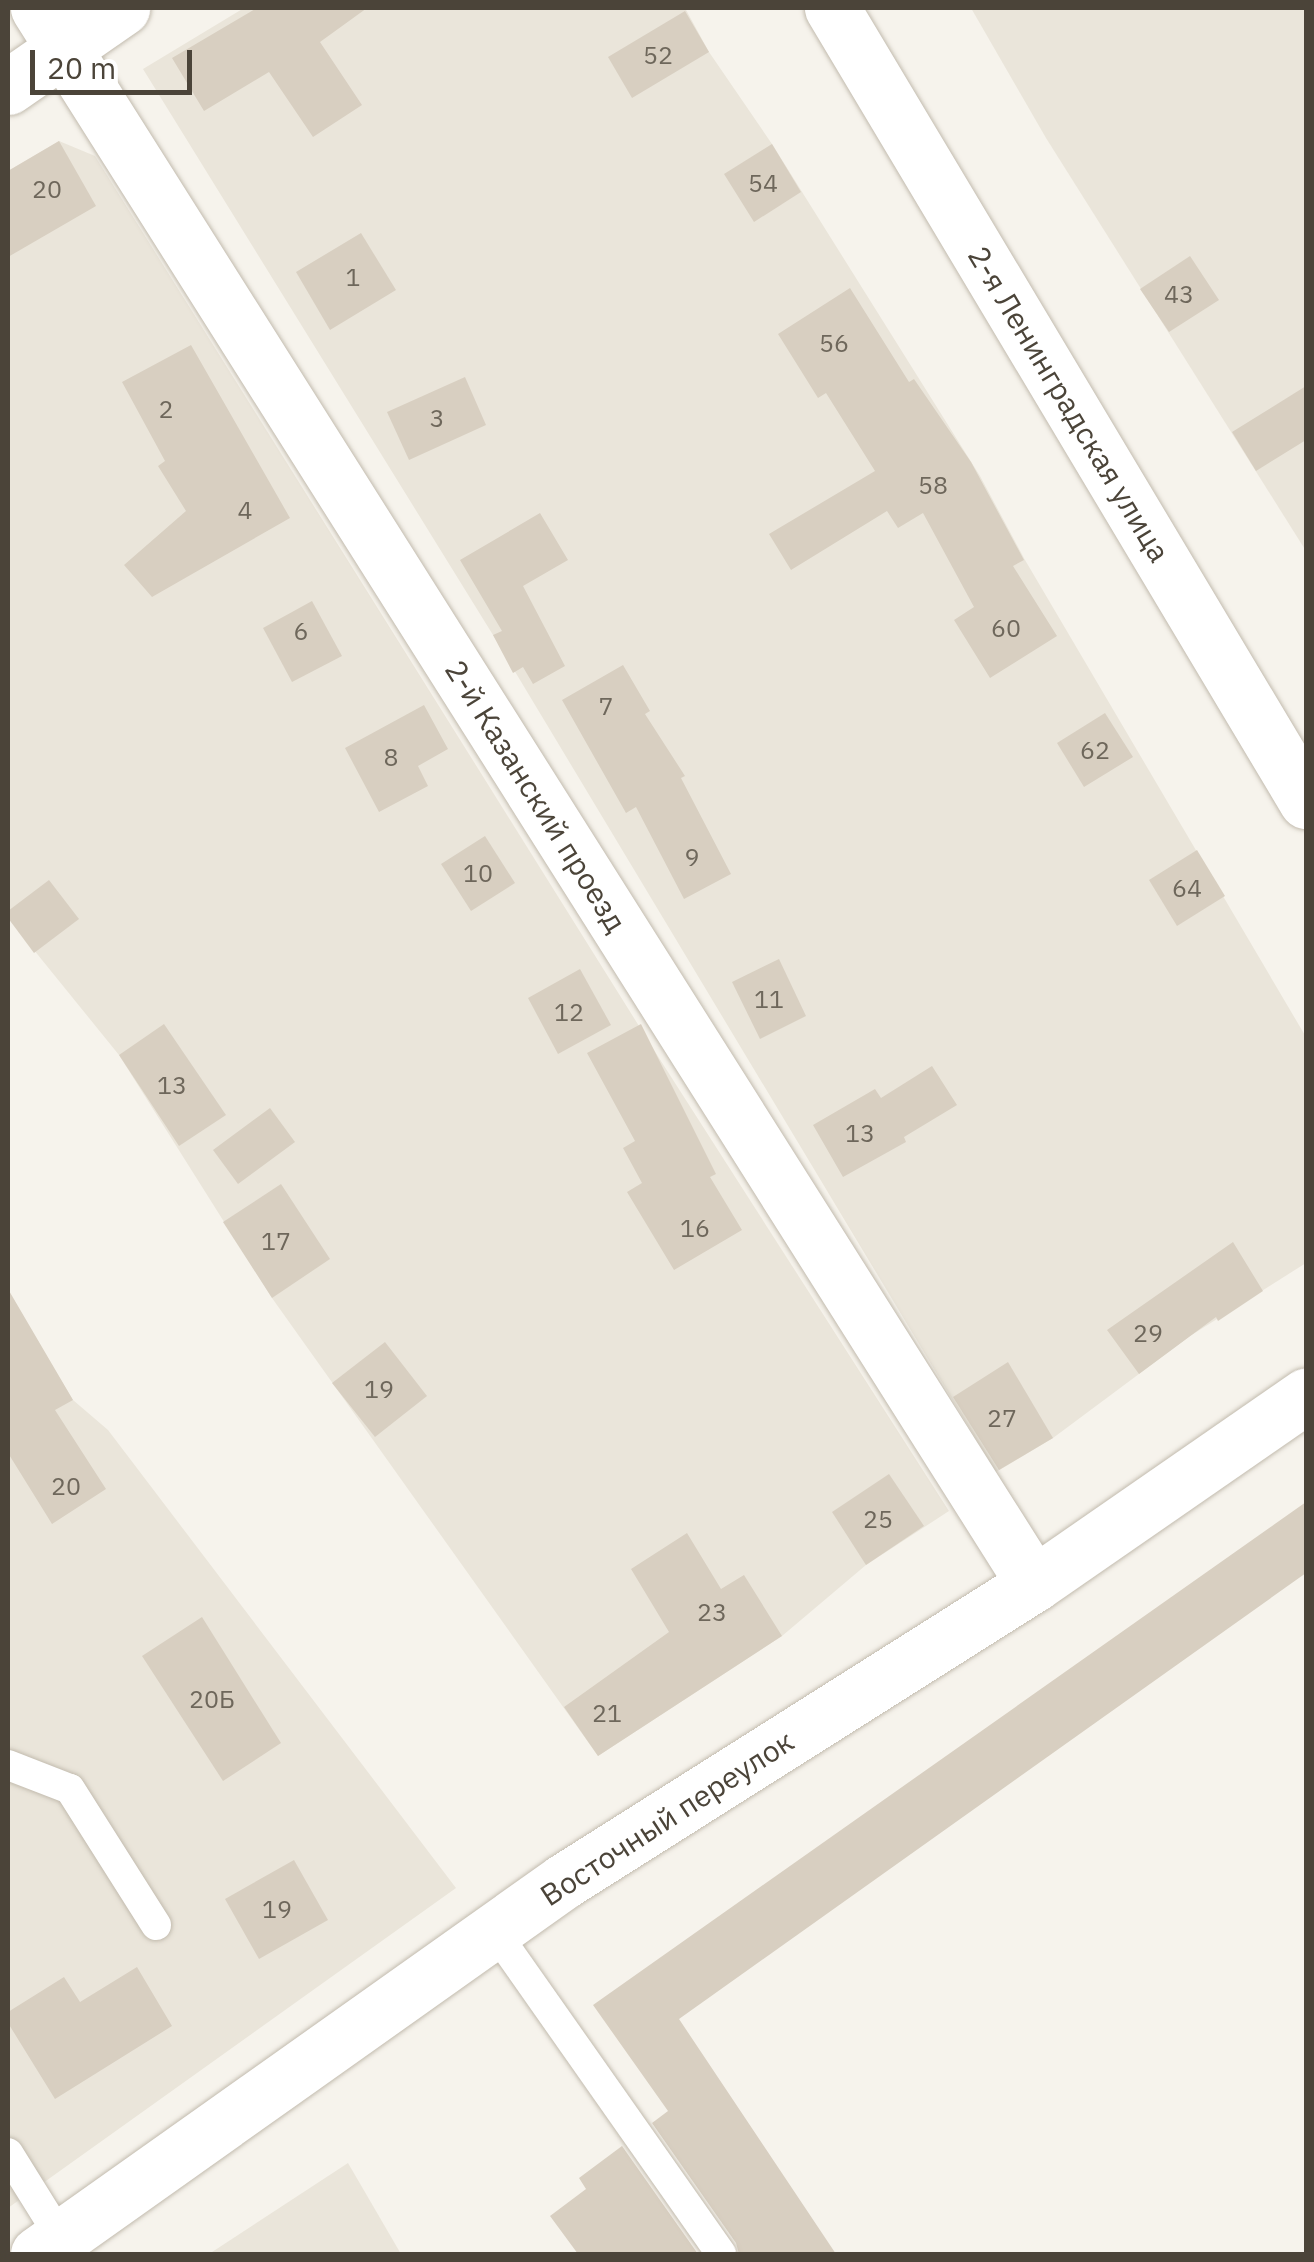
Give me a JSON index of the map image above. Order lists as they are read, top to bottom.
{
  "streets": {
    "street": ["2-я Ленинградская улица", "2-й Казанский проезд", "Восточный переулок"]
  },
  "crossings": [
    ["2-й Казанский проезд", "Восточный переулок"]
  ],
  "house_numbers": [
    "52",
    "54",
    "20",
    "1",
    "43",
    "56",
    "2",
    "3",
    "58",
    "4",
    "60",
    "6",
    "7",
    "62",
    "8",
    "9",
    "10",
    "64",
    "11",
    "12",
    "13",
    "13",
    "16",
    "17",
    "29",
    "19",
    "27",
    "20",
    "25",
    "23",
    "20Б",
    "21",
    "19"
  ],
  "scale_bar": "20 m"
}
